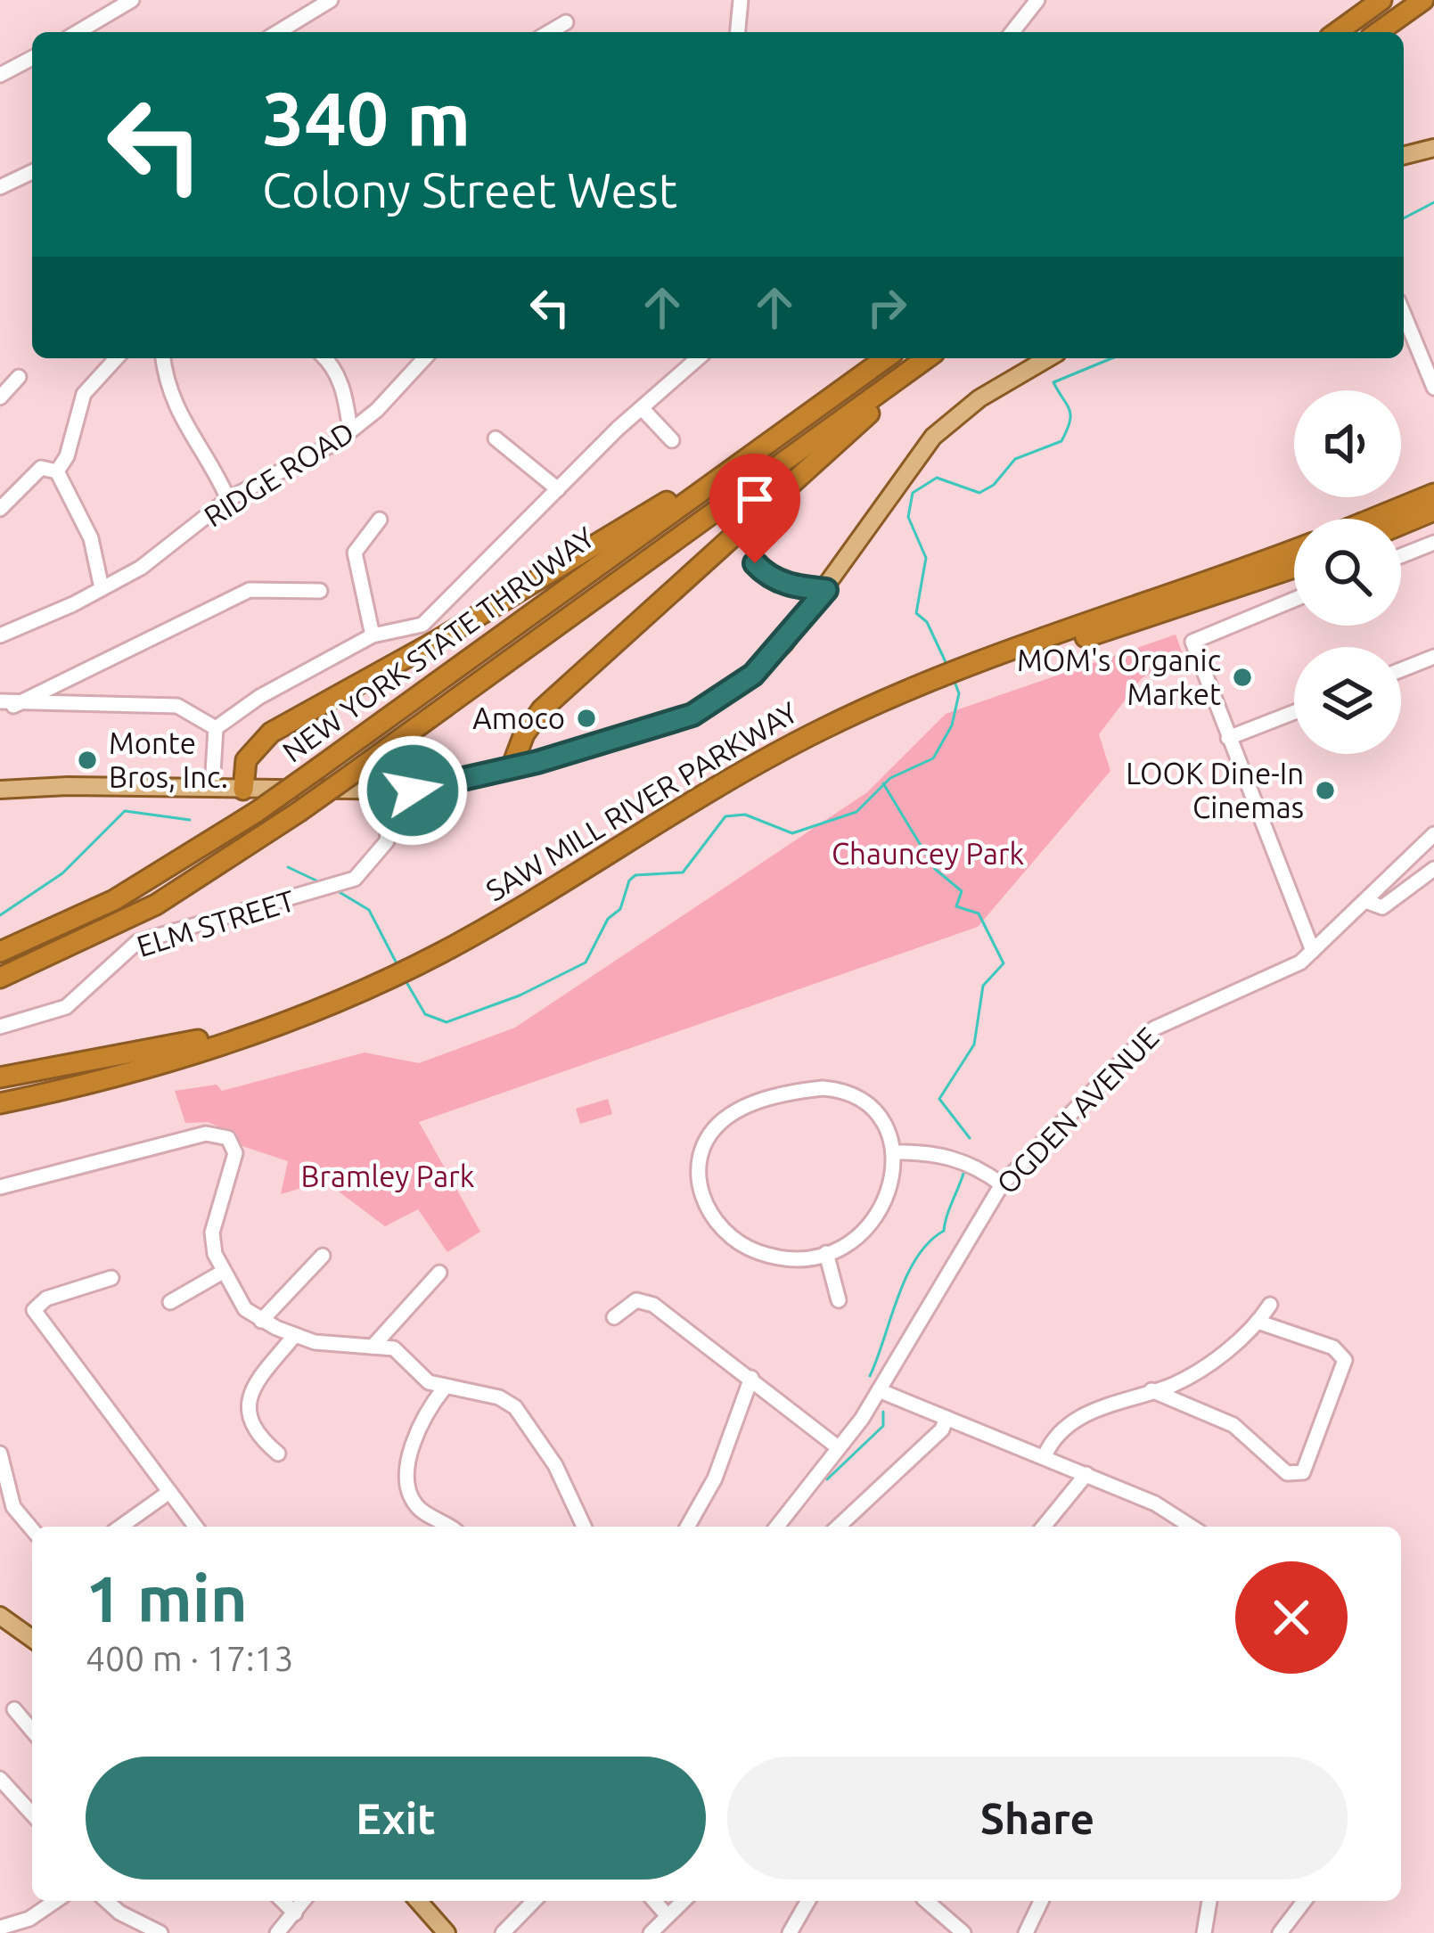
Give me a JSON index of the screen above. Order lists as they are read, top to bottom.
{
  "streets": {
    "highway": ["NEW YORK STATE THRUWAY", "SAW MILL RIVER PARKWAY"],
    "street": ["RIDGE ROAD", "ELM STREET", "OGDEN AVENUE"]
  },
  "parks": ["Chauncey Park", "Bramley Park"],
  "places": [
    "MOM's Organic Market",
    "Amoco",
    "Monte Bros, Inc.",
    "LOOK Dine-In Cinemas"
  ],
  "page": {
    "turn": ["340 m", "Colony Street West"],
    "heading": ["1 min", "400 m · 17:13"],
    "buttons": ["Exit", "Share"]
  }
}
